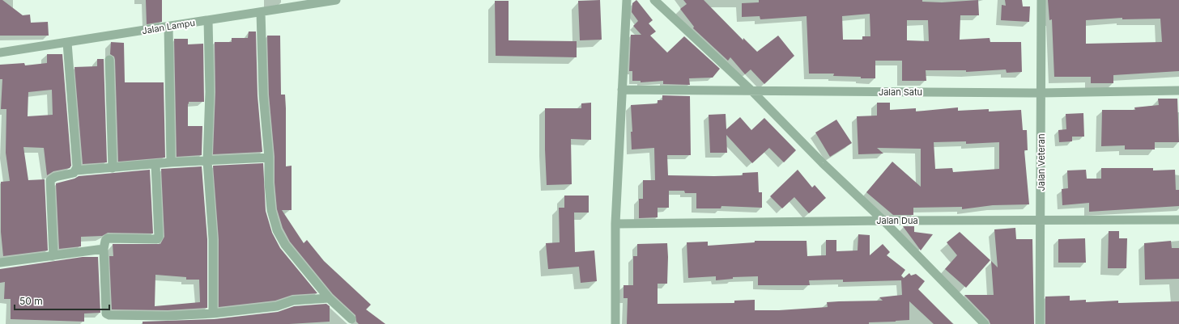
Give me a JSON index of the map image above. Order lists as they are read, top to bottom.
{
  "streets": {
    "street": [
      "Jalan Lampu",
      "Jalan Satu",
      "Jalan Veteran",
      "Jalan Dua"
    ]
  },
  "crossings": [
    ["Jalan Satu", "Jalan Veteran"],
    ["Jalan Veteran", "Jalan Dua"]
  ],
  "scale_bar": "50 m"
}
